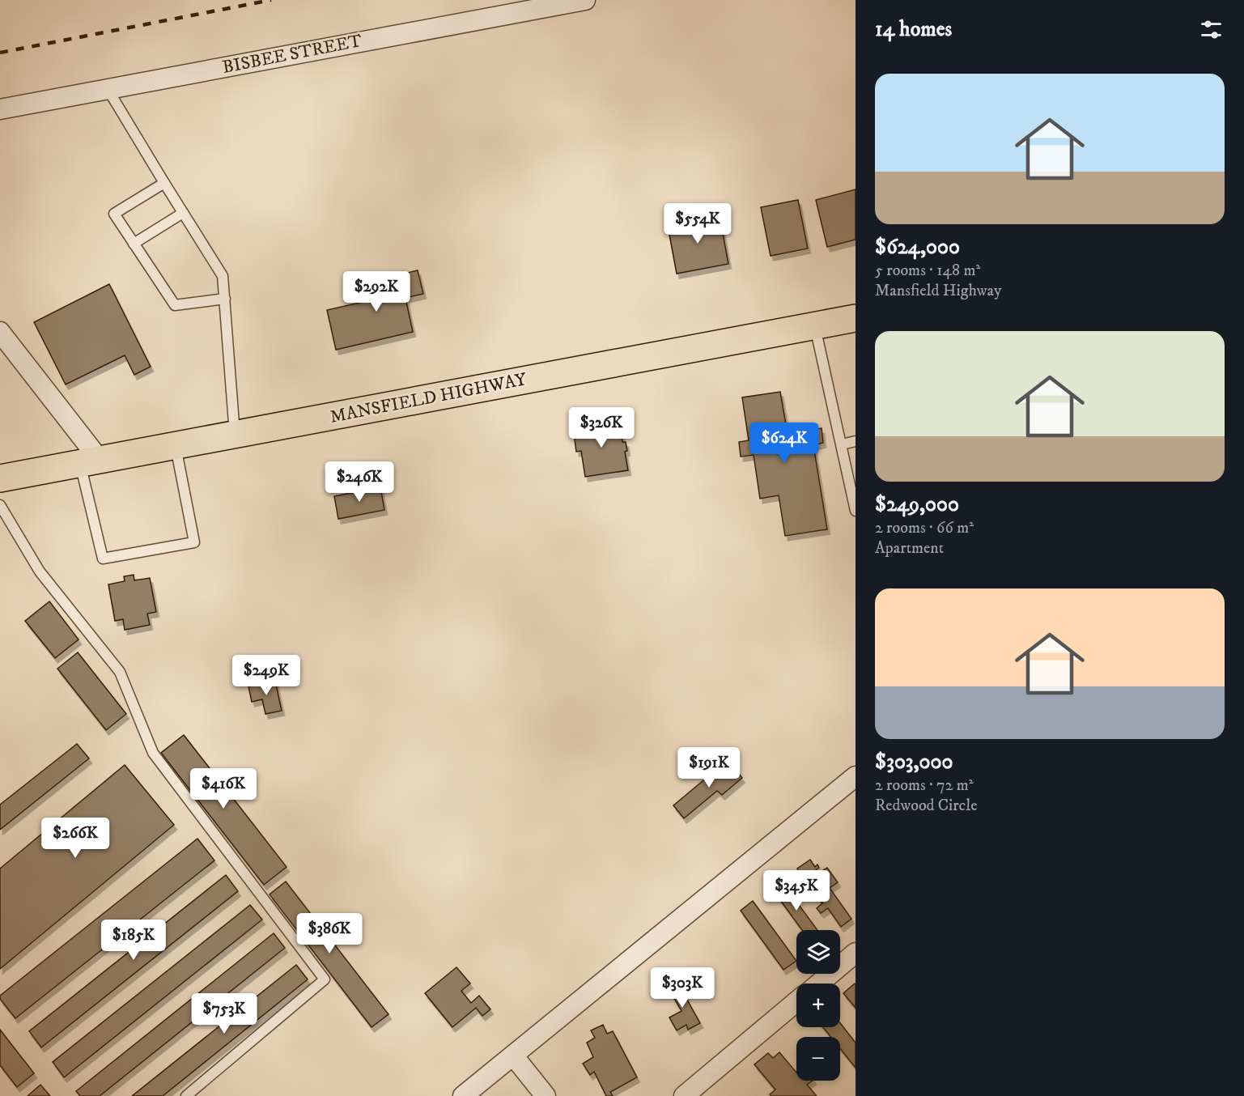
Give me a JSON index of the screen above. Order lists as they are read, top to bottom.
{
  "streets": {
    "main road": ["MANSFIELD HIGHWAY"],
    "street": ["BISBEE STREET"]
  },
  "page": {
    "heading": "14 homes",
    "list": [
      {
        "name": "$624,000",
        "note": "5 rooms · 148 m² · Mansfield Highway"
      },
      {
        "name": "$249,000",
        "note": "2 rooms · 66 m² · Apartment"
      },
      {
        "name": "$303,000",
        "note": "2 rooms · 72 m² · Redwood Circle"
      }
    ],
    "price": [
      "$554K",
      "$292K",
      "$326K",
      "$624K",
      "$246K",
      "$249K",
      "$191K",
      "$416K",
      "$266K",
      "$345K",
      "$386K",
      "$185K",
      "$303K",
      "$753K"
    ],
    "map_buttons": ["+", "−"]
  }
}
